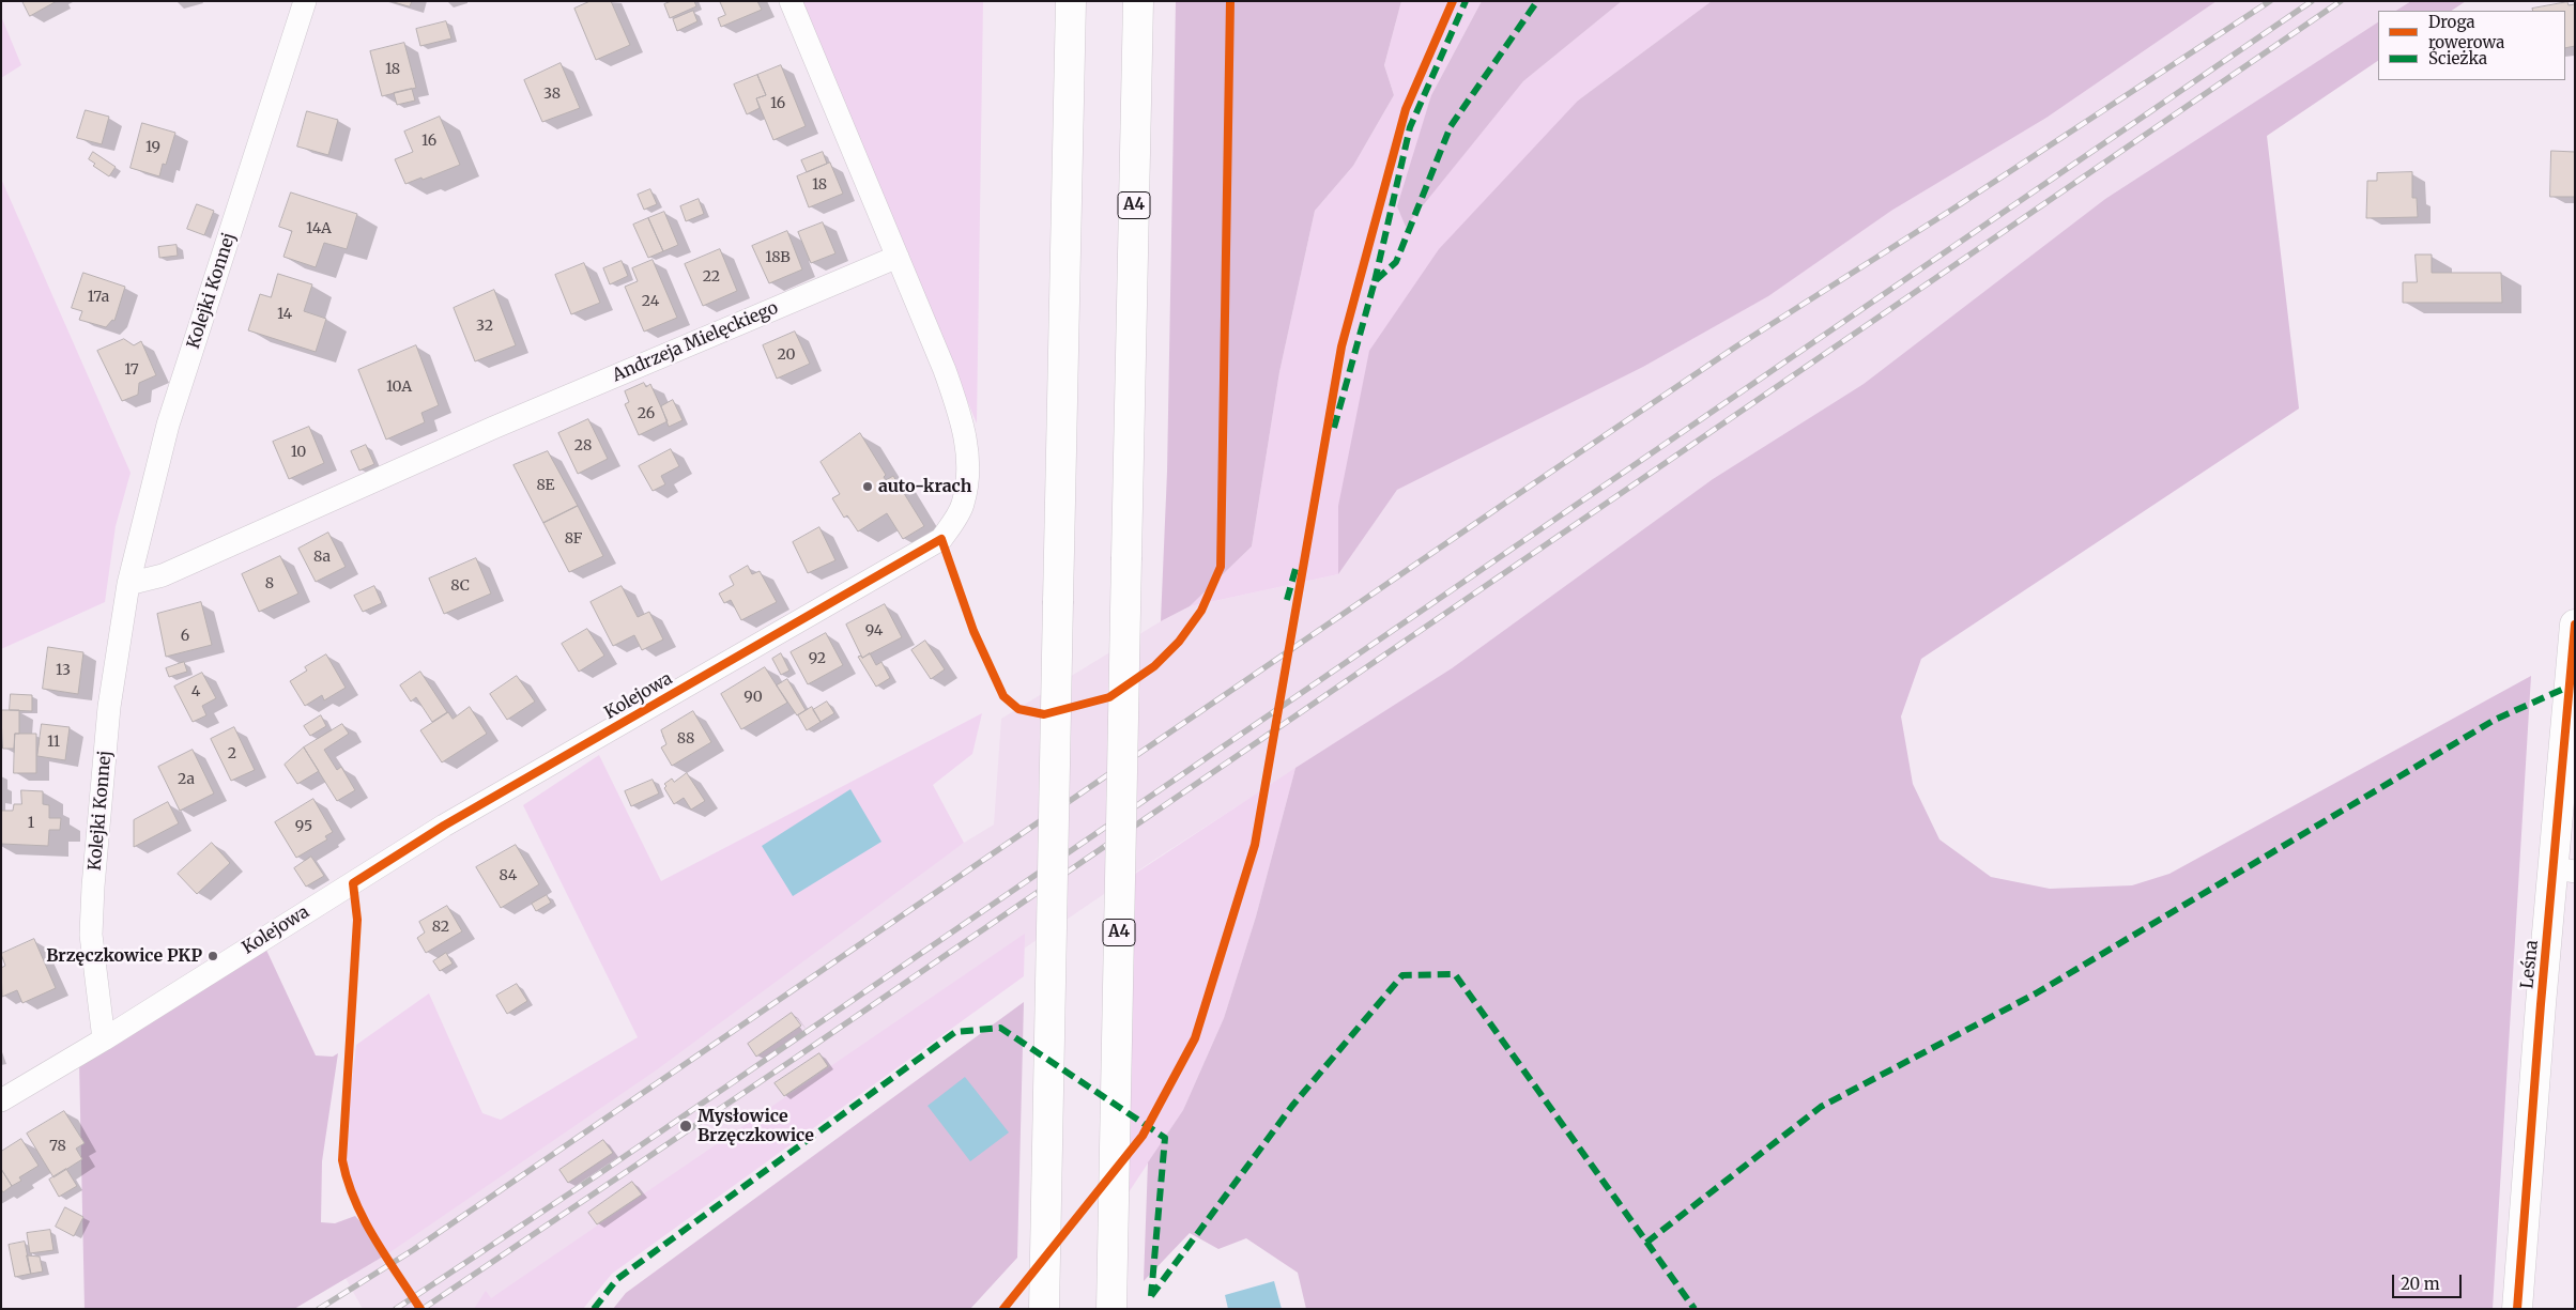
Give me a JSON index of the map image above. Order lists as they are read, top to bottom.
{
  "streets": {
    "main road": ["A4", "Leśna"],
    "street": ["Kolejki Konnej", "Andrzeja Mielęckiego", "Kolejowa"]
  },
  "crossings": [
    ["Kolejki Konnej", "Andrzeja Mielęckiego"],
    ["Kolejki Konnej", "Kolejowa"],
    ["Andrzeja Mielęckiego", "Kolejowa"]
  ],
  "places": ["auto-krach", "Brzęczkowice PKP", "Mysłowice Brzęczkowice"],
  "house_numbers": [
    "18",
    "38",
    "16",
    "16",
    "19",
    "18",
    "14A",
    "18B",
    "22",
    "17a",
    "24",
    "14",
    "32",
    "20",
    "17",
    "10A",
    "26",
    "28",
    "10",
    "8E",
    "8F",
    "8a",
    "8",
    "8C",
    "94",
    "6",
    "92",
    "13",
    "4",
    "90",
    "88",
    "11",
    "2",
    "2a",
    "1",
    "95",
    "84",
    "82",
    "78"
  ],
  "legend": ["Droga rowerowa", "Ścieżka"],
  "scale_bar": "20 m"
}
